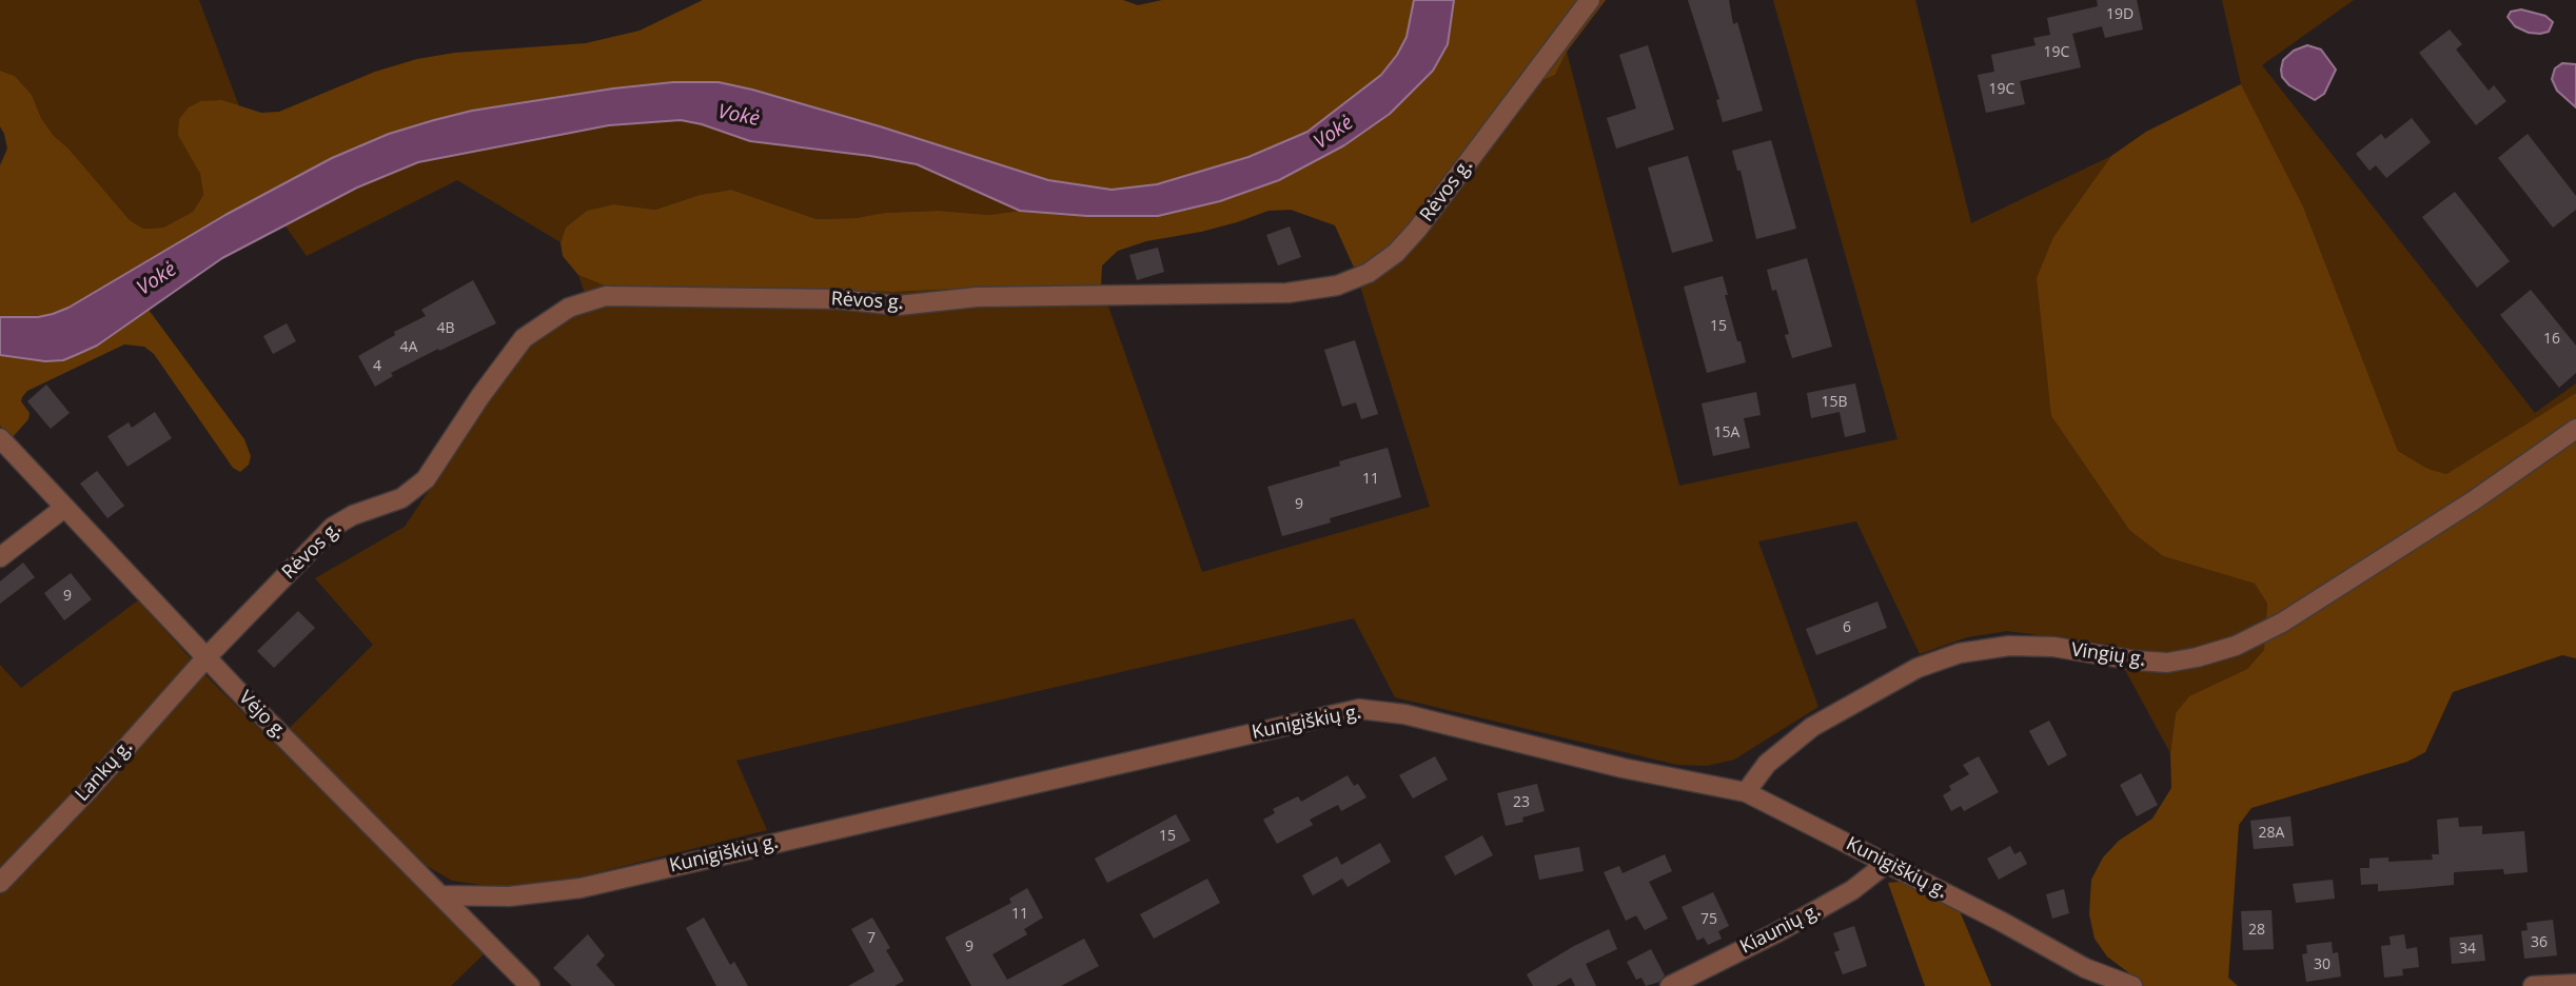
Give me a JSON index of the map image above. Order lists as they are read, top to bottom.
{
  "streets": {
    "street": [
      "Rėvos g.",
      "Vingių g.",
      "Vėjo g.",
      "Kunigiškių g.",
      "Lankų g.",
      "Kiaunių g."
    ]
  },
  "crossings": [
    ["Rėvos g.", "Vėjo g."],
    ["Rėvos g.", "Lankų g."],
    ["Vingių g.", "Kunigiškių g."],
    ["Vėjo g.", "Kunigiškių g."],
    ["Vėjo g.", "Lankų g."],
    ["Kunigiškių g.", "Kiaunių g."]
  ],
  "water": ["Vokė"],
  "house_numbers": [
    "19D",
    "19C",
    "19C",
    "15",
    "4B",
    "16",
    "4A",
    "4",
    "15B",
    "15A",
    "11",
    "9",
    "9",
    "6",
    "23",
    "28A",
    "15",
    "11",
    "75",
    "28",
    "7",
    "36",
    "9",
    "34",
    "30"
  ]
}
